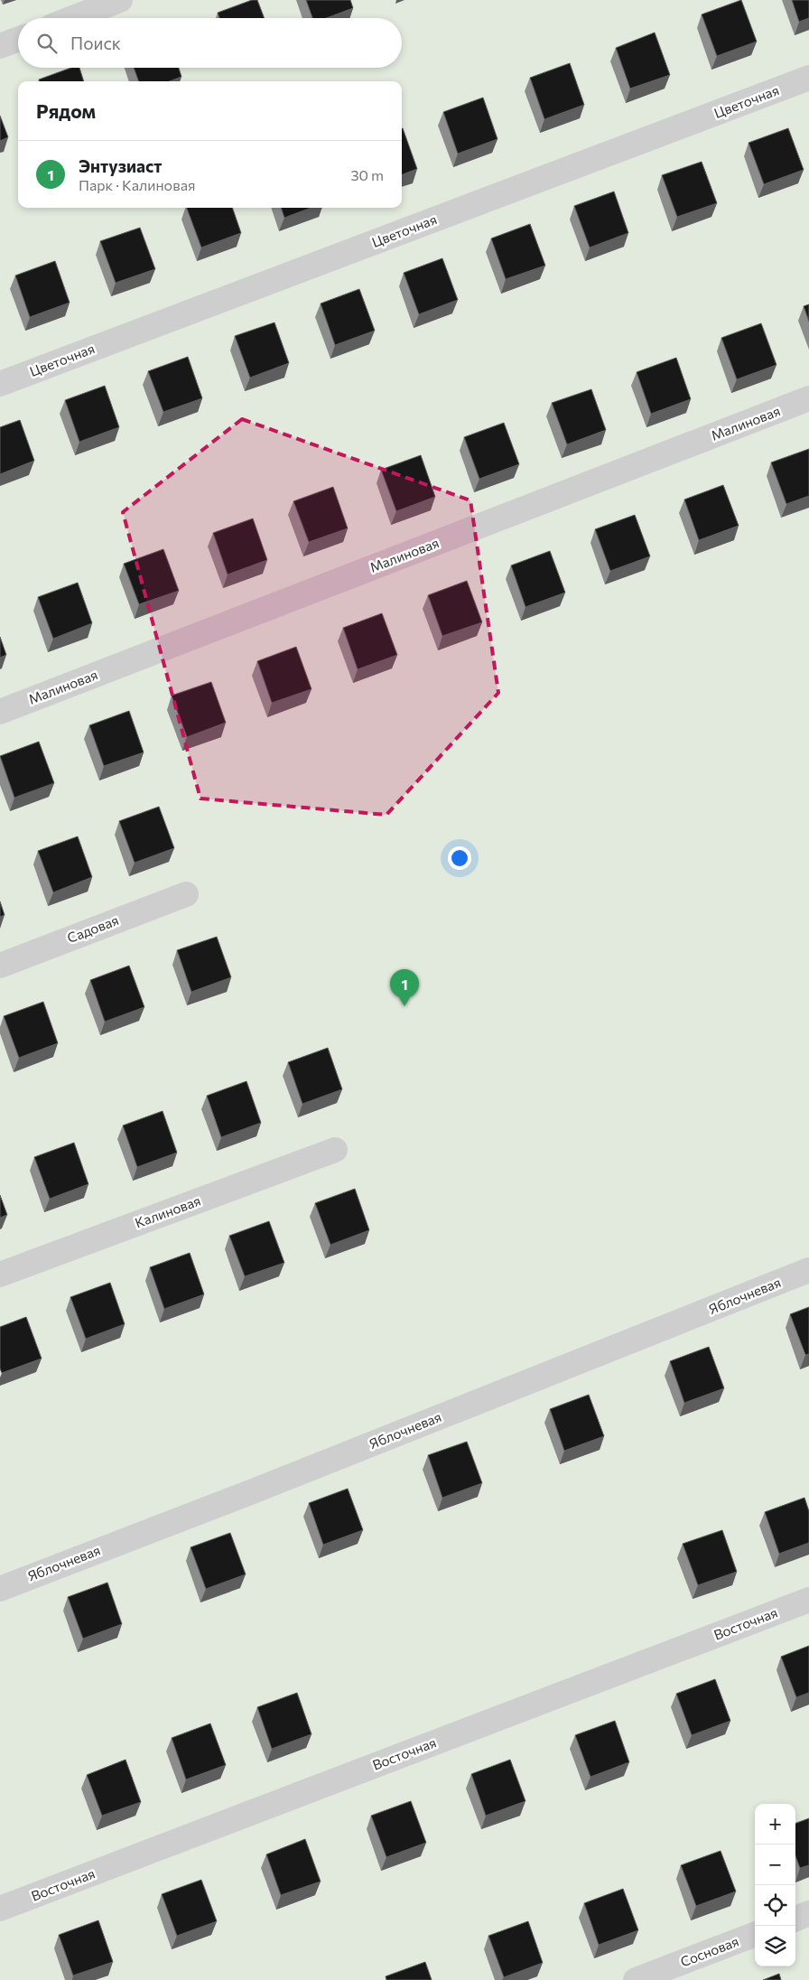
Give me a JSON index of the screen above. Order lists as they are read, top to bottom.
{
  "streets": {
    "street": [
      "Цветочная",
      "Малиновая",
      "Садовая",
      "Калиновая",
      "Яблочневая",
      "Восточная",
      "Сосновая"
    ]
  },
  "page": {
    "search": "Поиск",
    "heading": "Рядом",
    "list": [
      {
        "mark": "1",
        "name": "Энтузиаст",
        "note": "Парк · Калиновая",
        "value": "30 m"
      }
    ],
    "pins": "1",
    "map_buttons": ["+", "−"]
  }
}
